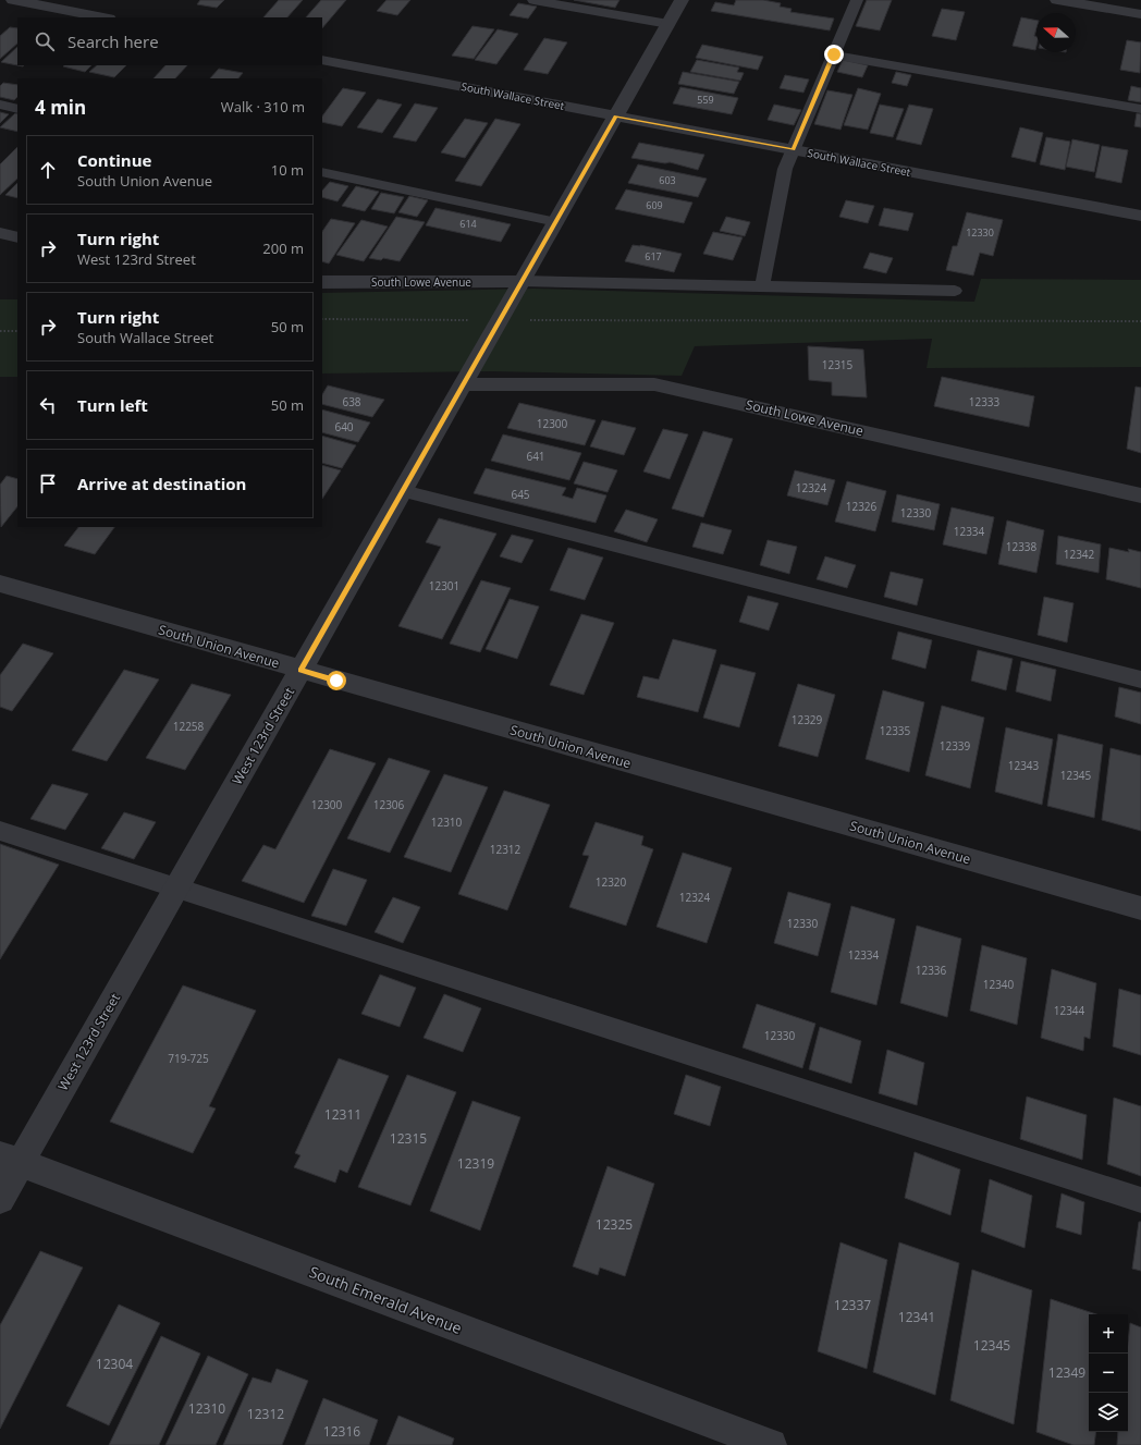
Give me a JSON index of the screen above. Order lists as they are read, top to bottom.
{
  "streets": {
    "street": [
      "South Wallace Street",
      "South Lowe Avenue",
      "South Union Avenue",
      "West 123rd Street",
      "South Emerald Avenue"
    ]
  },
  "crossings": [
    ["South Wallace Street", "West 123rd Street"],
    ["South Lowe Avenue", "West 123rd Street"],
    ["South Union Avenue", "West 123rd Street"],
    ["West 123rd Street", "South Emerald Avenue"]
  ],
  "house_numbers": [
    "559",
    "603",
    "609",
    "614",
    "12330",
    "617",
    "12315",
    "638",
    "12333",
    "12300",
    "640",
    "641",
    "12324",
    "645",
    "12326",
    "12330",
    "12334",
    "12338",
    "12342",
    "12301",
    "12329",
    "12258",
    "12335",
    "12339",
    "12343",
    "12345",
    "12300",
    "12306",
    "12310",
    "12312",
    "12320",
    "12324",
    "12330",
    "12334",
    "12336",
    "12340",
    "12344",
    "12330",
    "719-725",
    "12311",
    "12315",
    "12319",
    "12325",
    "12337",
    "12341",
    "12345",
    "12304",
    "12349",
    "12310",
    "12312",
    "12316"
  ],
  "north": "left",
  "page": {
    "search": "Search here",
    "heading": ["4 min", "Walk · 310 m"],
    "list": [
      ["Continue", "South Union Avenue", "10 m"],
      ["Turn right", "West 123rd Street", "200 m"],
      ["Turn right", "South Wallace Street", "50 m"],
      ["Turn left", "50 m"],
      "Arrive at destination"
    ],
    "map_buttons": ["+", "−"]
  }
}
